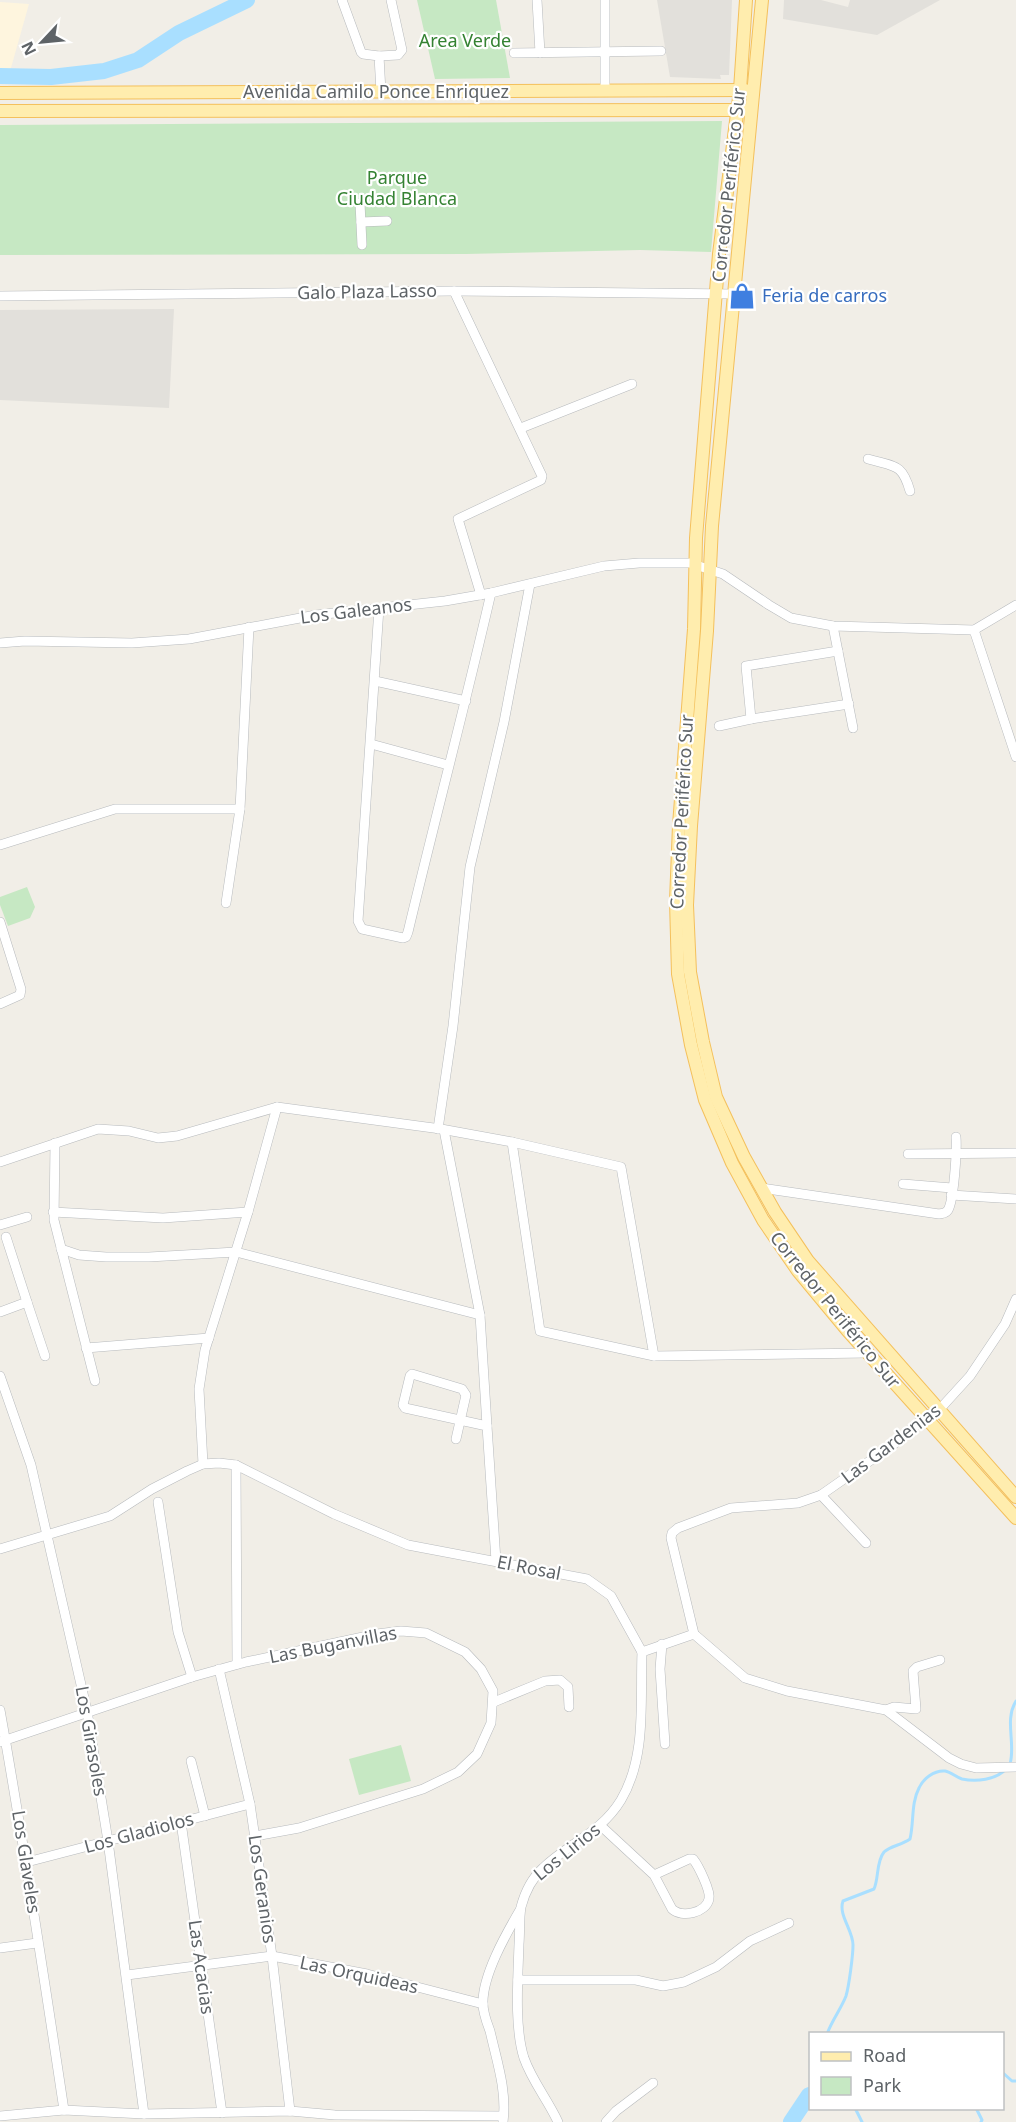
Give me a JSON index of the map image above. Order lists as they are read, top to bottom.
{
  "streets": {
    "main road": ["Avenida Camilo Ponce Enriquez", "Corredor Periférico Sur"],
    "street": [
      "Galo Plaza Lasso",
      "Los Galeanos",
      "Las Gardenias",
      "El Rosal",
      "Las Buganvillas",
      "Los Girasoles",
      "Los Gladiolos",
      "Los Lirios",
      "Los Glaveles",
      "Los Geranios",
      "Las Acacias",
      "Las Orquideas"
    ]
  },
  "crossings": [
    ["Avenida Camilo Ponce Enriquez", "Corredor Periférico Sur"],
    ["Corredor Periférico Sur", "Galo Plaza Lasso"],
    ["Corredor Periférico Sur", "Los Galeanos"],
    ["Corredor Periférico Sur", "Las Gardenias"],
    ["El Rosal", "Los Girasoles"],
    ["El Rosal", "Los Lirios"],
    ["Las Buganvillas", "Los Girasoles"],
    ["Las Buganvillas", "Los Glaveles"],
    ["Las Buganvillas", "Los Geranios"],
    ["Los Girasoles", "Los Gladiolos"],
    ["Los Girasoles", "Las Orquideas"],
    ["Los Gladiolos", "Los Glaveles"],
    ["Los Gladiolos", "Los Geranios"],
    ["Los Gladiolos", "Las Acacias"],
    ["Los Geranios", "Las Orquideas"],
    ["Las Acacias", "Las Orquideas"]
  ],
  "parks": ["Area Verde", "Parque Ciudad Blanca"],
  "places": {
    "shop": ["Feria de carros"]
  },
  "legend": ["Road", "Park"],
  "north": "bottom left"
}
